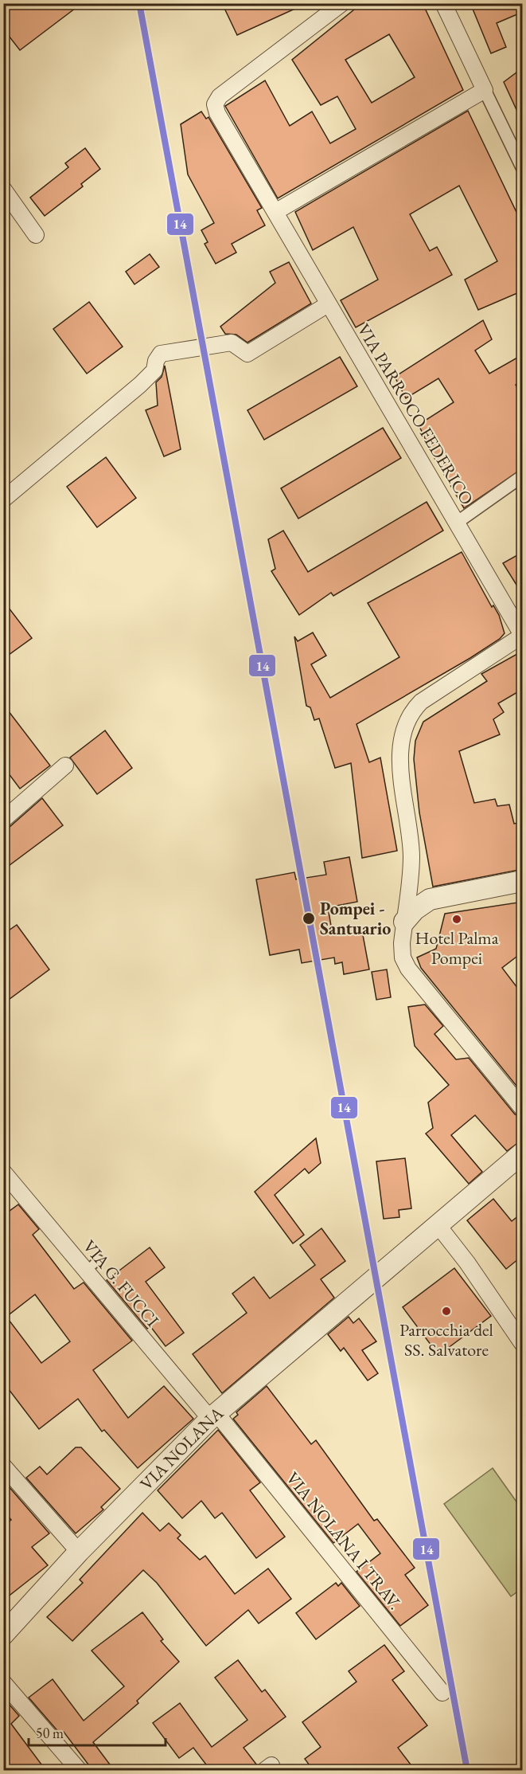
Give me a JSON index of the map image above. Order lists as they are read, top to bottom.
{
  "streets": {
    "street": [
      "VIA PARROCO FEDERICO",
      "VIA G. FUCCI",
      "VIA NOLANA",
      "VIA NOLANA I TRAV."
    ]
  },
  "crossings": [
    ["VIA G. FUCCI", "VIA NOLANA"],
    ["VIA G. FUCCI", "VIA NOLANA I TRAV."],
    ["VIA NOLANA", "VIA NOLANA I TRAV."]
  ],
  "places": ["Pompei - Santuario", "Hotel Palma Pompei", "Parrocchia del SS. Salvatore"],
  "lines": ["transit line 14"],
  "scale_bar": "50 m"
}
